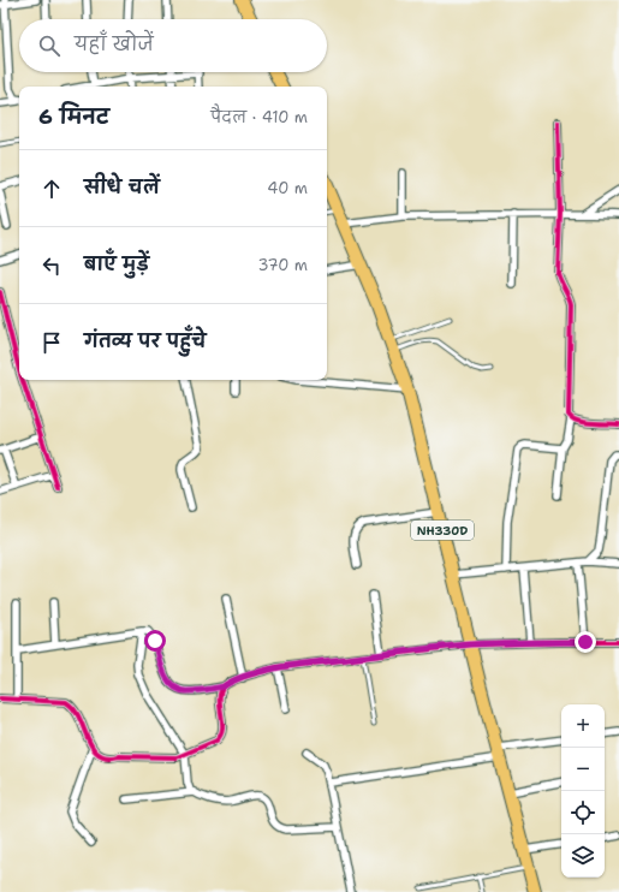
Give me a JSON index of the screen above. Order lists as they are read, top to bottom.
{
  "streets": {
    "highway": ["NH330D"]
  },
  "page": {
    "search": "यहाँ खोजें",
    "heading": ["6 मिनट", "पैदल · 410 m"],
    "list": [
      ["सीधे चलें", "40 m"],
      ["बाएँ मुड़ें", "370 m"],
      "गंतव्य पर पहुँचे"
    ],
    "map_buttons": ["+", "−"]
  }
}
